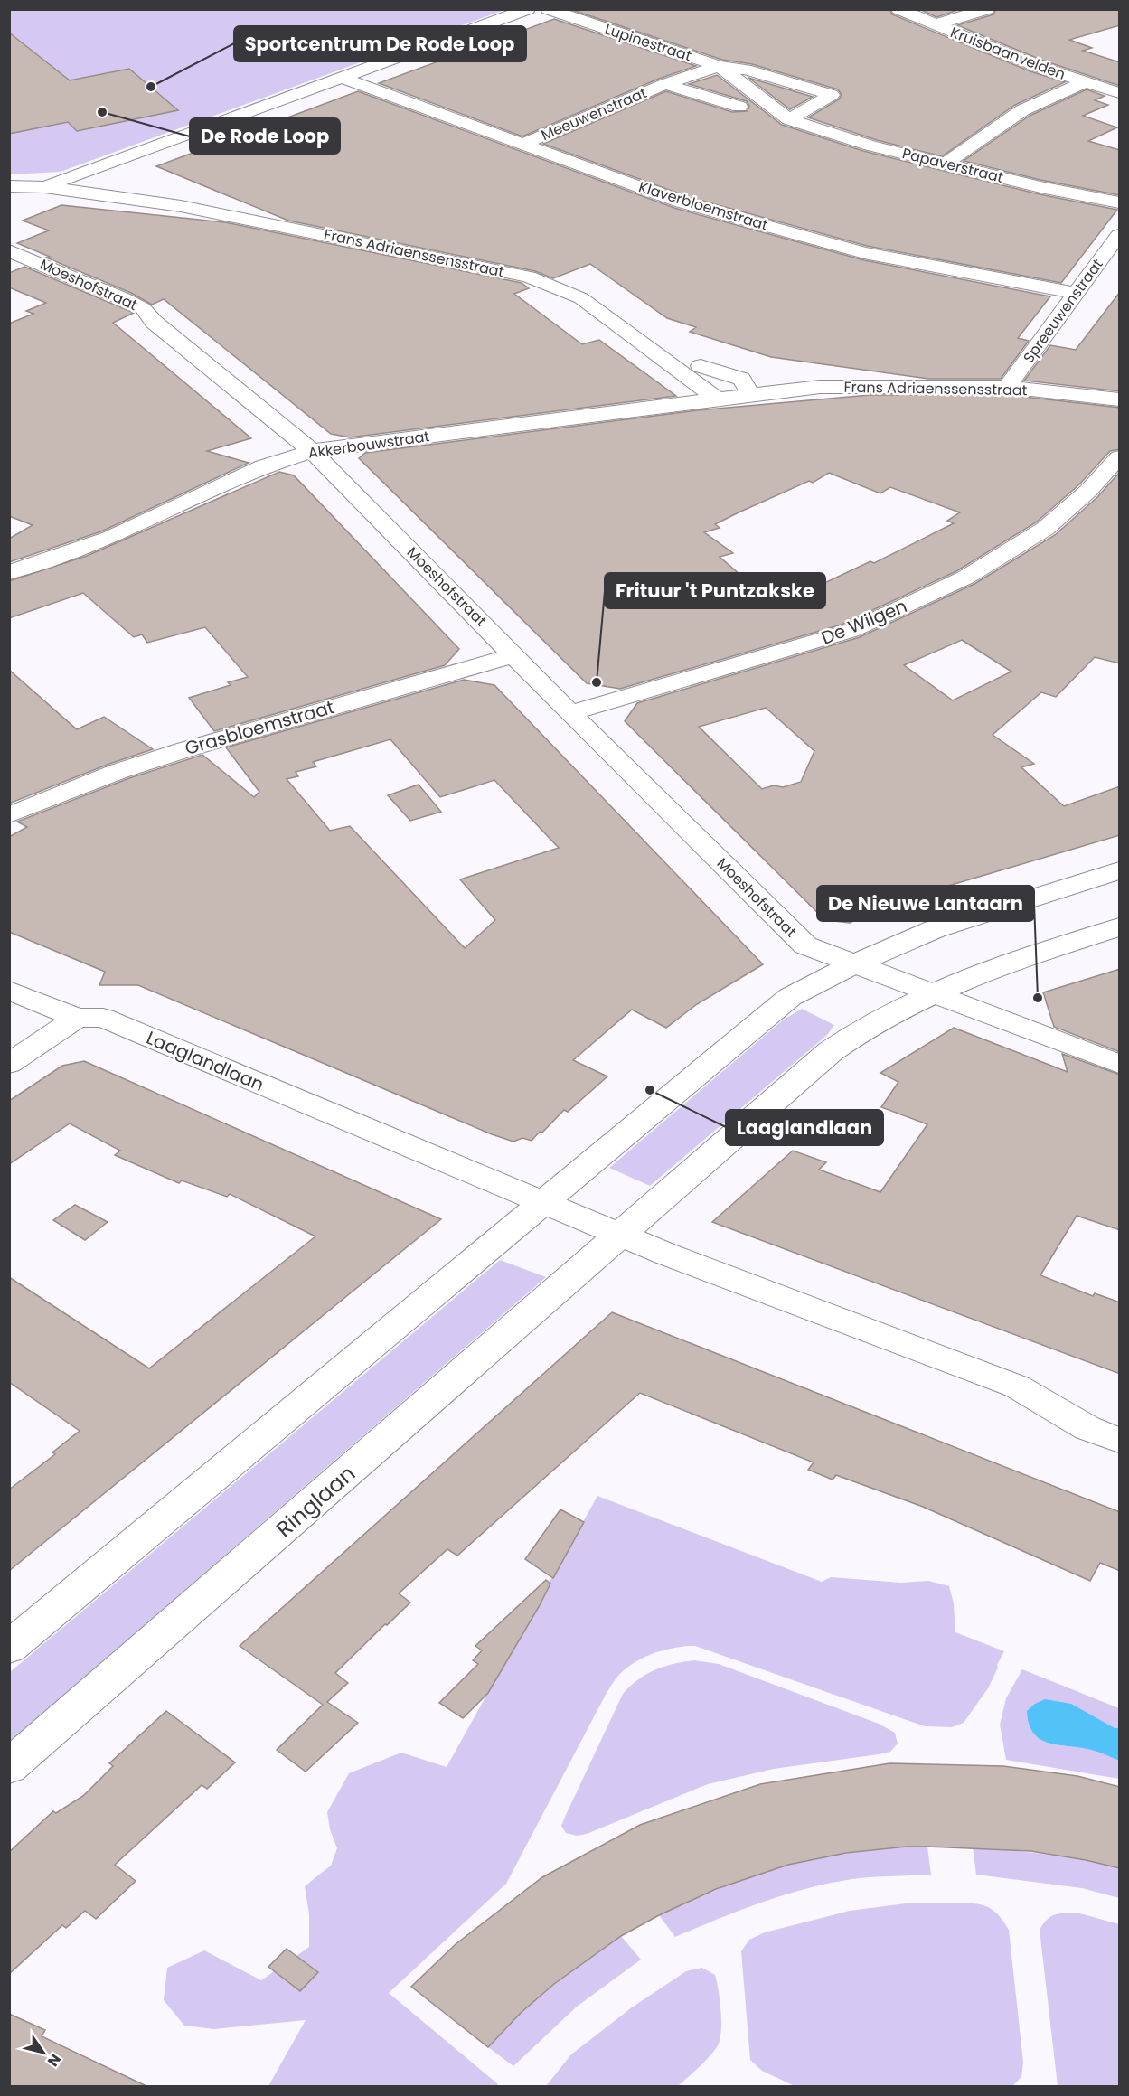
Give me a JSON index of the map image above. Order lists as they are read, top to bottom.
{
  "streets": {
    "street": [
      "Lupinestraat",
      "Kruisbaanvelden",
      "Meeuwenstraat",
      "Papaverstraat",
      "Klaverbloemstraat",
      "Frans Adriaenssensstraat",
      "Moeshofstraat",
      "Spreeuwenstraat",
      "Akkerbouwstraat",
      "De Wilgen",
      "Grasbloemstraat",
      "Laaglandlaan",
      "Ringlaan"
    ]
  },
  "crossings": [
    ["Lupinestraat", "Meeuwenstraat"],
    ["Meeuwenstraat", "Klaverbloemstraat"],
    ["Klaverbloemstraat", "Spreeuwenstraat"],
    ["Frans Adriaenssensstraat", "Spreeuwenstraat"],
    ["Frans Adriaenssensstraat", "Akkerbouwstraat"],
    ["Moeshofstraat", "Akkerbouwstraat"],
    ["Moeshofstraat", "De Wilgen"],
    ["Moeshofstraat", "Grasbloemstraat"],
    ["Moeshofstraat", "Ringlaan"],
    ["Laaglandlaan", "Ringlaan"]
  ],
  "places": [
    "Sportcentrum De Rode Loop",
    "De Rode Loop",
    "Frituur 't Puntzakske",
    "De Nieuwe Lantaarn",
    "Laaglandlaan"
  ],
  "north": "bottom right"
}
